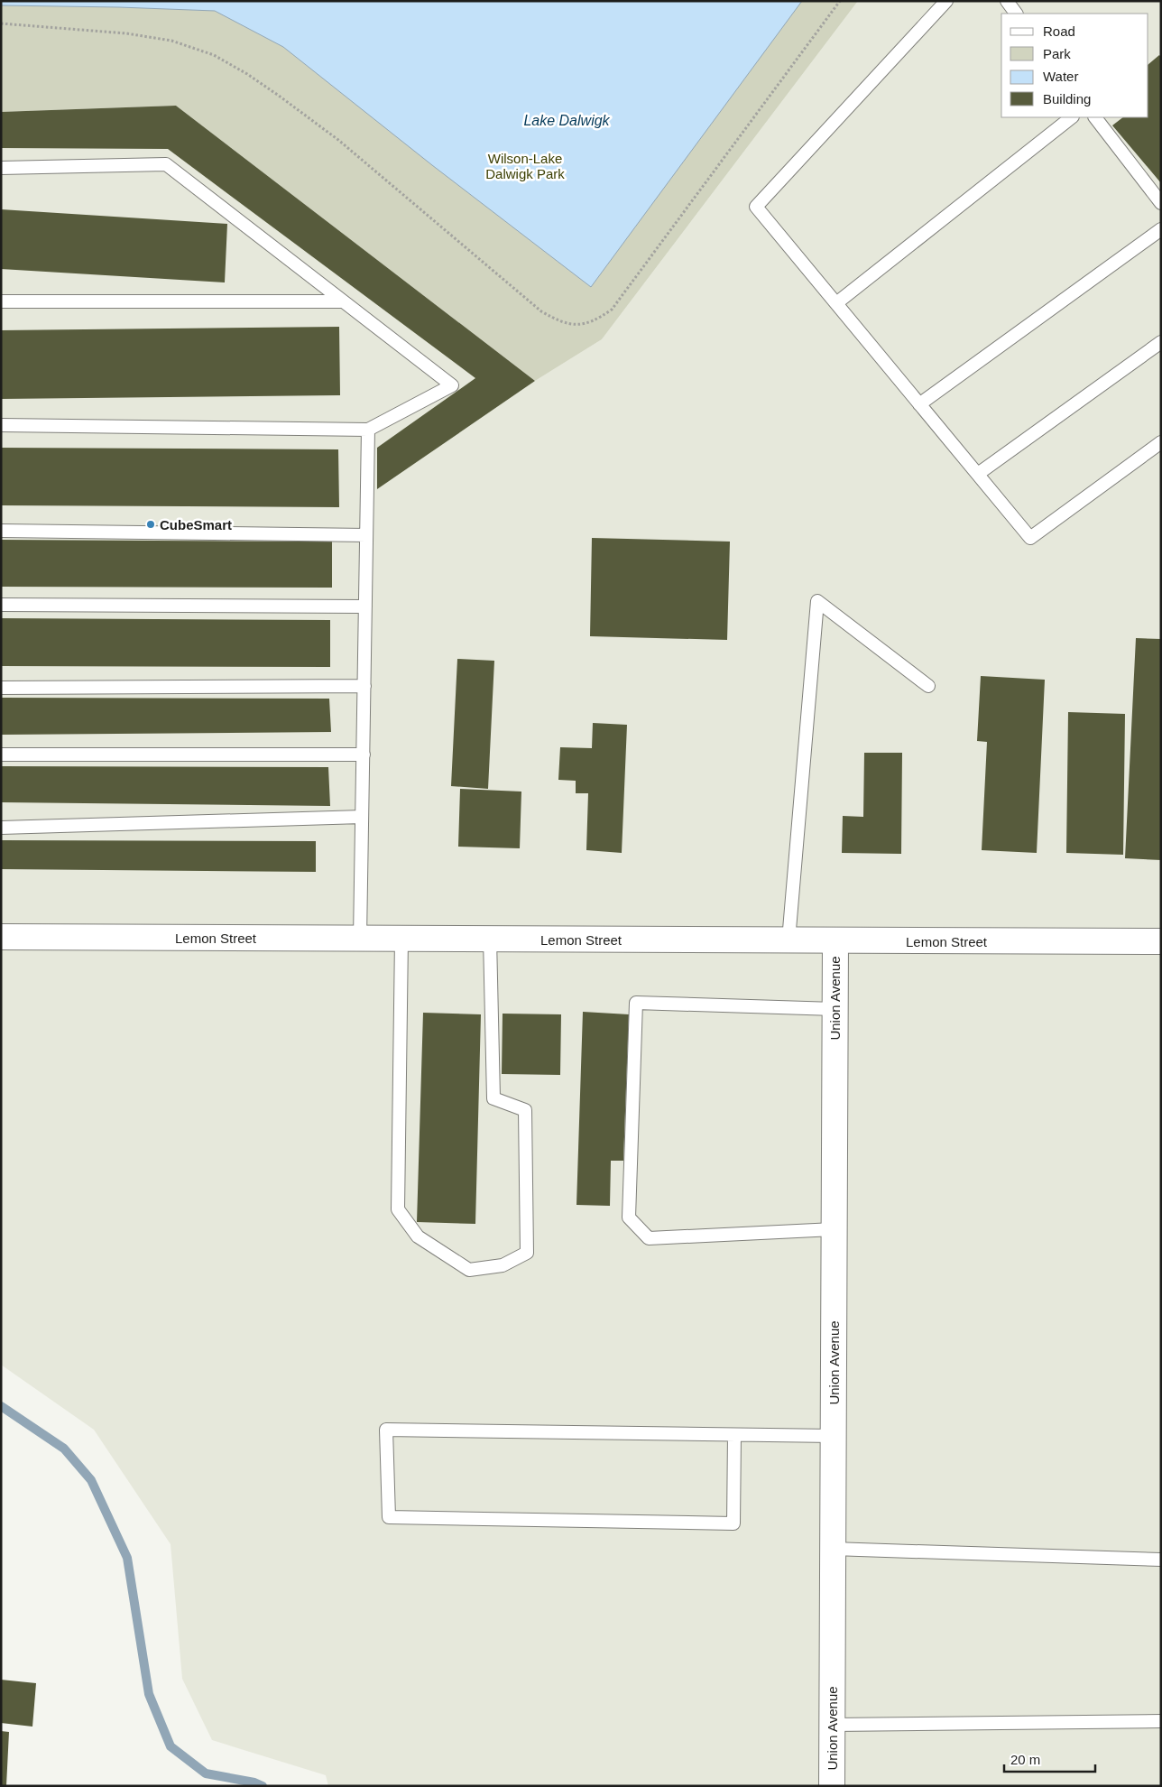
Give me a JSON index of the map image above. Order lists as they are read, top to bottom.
{
  "streets": {
    "street": ["Lemon Street", "Union Avenue"]
  },
  "crossings": [
    ["Lemon Street", "Union Avenue"]
  ],
  "water": ["Lake Dalwigk"],
  "parks": ["Wilson-Lake Dalwigk Park"],
  "places": ["CubeSmart"],
  "legend": [
    "Road",
    "Park",
    "Water",
    "Building"
  ],
  "scale_bar": "20 m"
}
